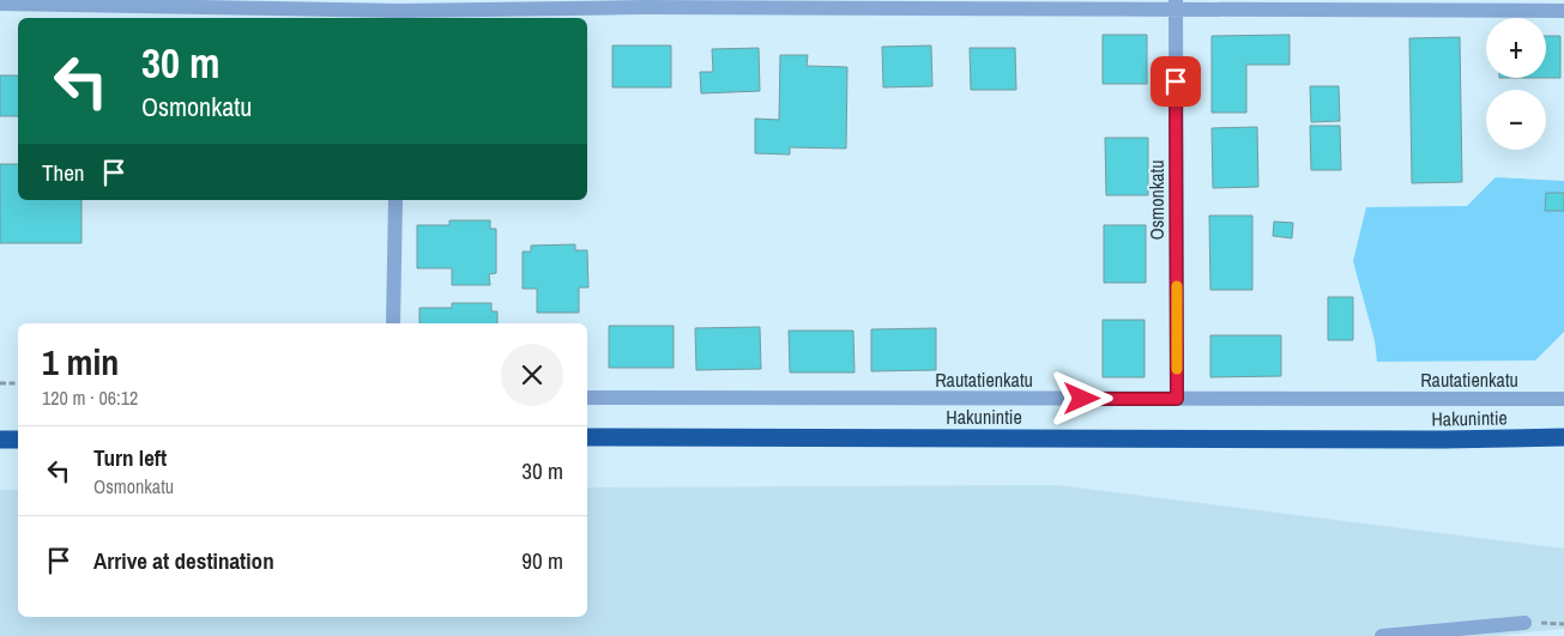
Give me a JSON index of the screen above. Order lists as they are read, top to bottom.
{
  "streets": {
    "highway": ["Hakunintie"],
    "street": ["Osmonkatu", "Rautatienkatu"]
  },
  "crossings": [
    ["Osmonkatu", "Rautatienkatu"]
  ],
  "page": {
    "map_buttons": ["+", "−"],
    "turn": ["30 m", "Osmonkatu"],
    "then": "Then",
    "heading": ["1 min", "120 m · 06:12"],
    "list": [
      {
        "name": "Turn left",
        "note": "Osmonkatu",
        "value": "30 m"
      },
      {
        "name": "Arrive at destination",
        "value": "90 m"
      }
    ]
  }
}
